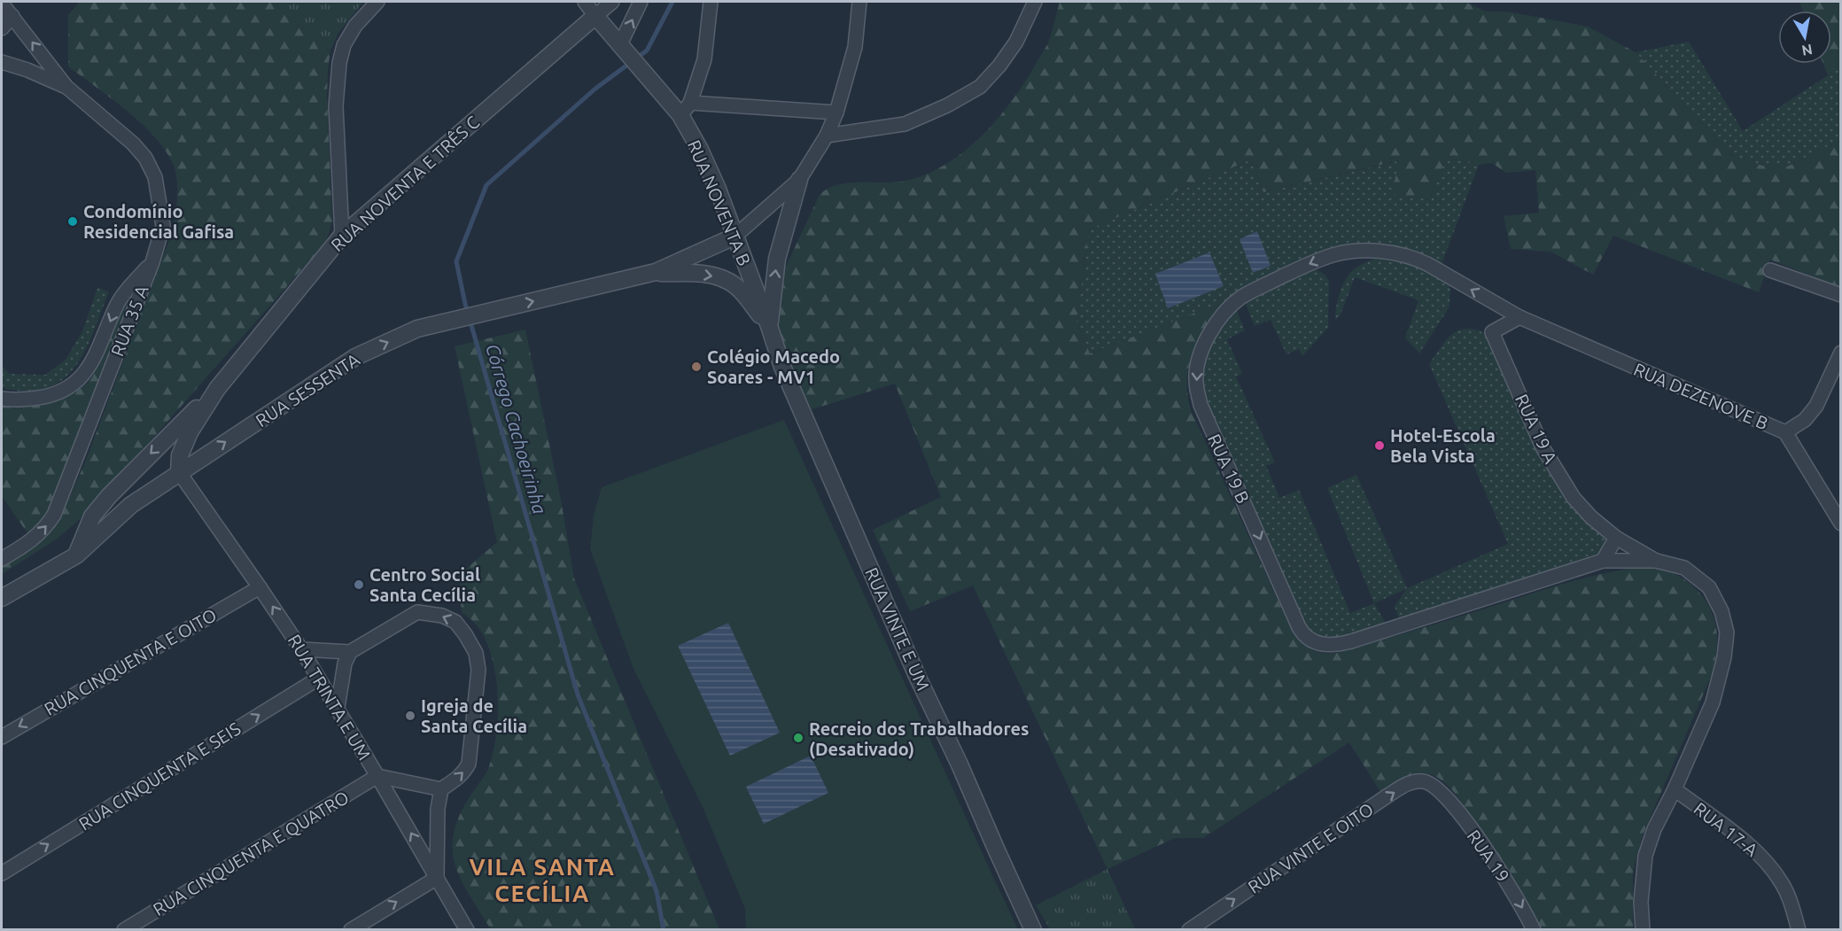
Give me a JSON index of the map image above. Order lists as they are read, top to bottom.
{
  "streets": {
    "street": [
      "RUA NOVENTA E TRÊS C",
      "RUA NOVENTA B",
      "RUA 35 A",
      "RUA SESSENTA",
      "RUA DEZENOVE B",
      "RUA 19 A",
      "RUA 19 B",
      "RUA VINTE E UM",
      "RUA CINQUENTA E OITO",
      "RUA TRINTA E UM",
      "RUA CINQUENTA E SEIS",
      "RUA 17-A",
      "RUA VINTE E OITO",
      "RUA CINQUENTA E QUATRO",
      "RUA 19"
    ]
  },
  "crossings": [
    ["RUA NOVENTA E TRÊS C", "RUA NOVENTA B"],
    ["RUA NOVENTA E TRÊS C", "RUA SESSENTA"],
    ["RUA NOVENTA E TRÊS C", "RUA TRINTA E UM"],
    ["RUA NOVENTA B", "RUA VINTE E UM"],
    ["RUA SESSENTA", "RUA TRINTA E UM"],
    ["RUA DEZENOVE B", "RUA 19 A"],
    ["RUA DEZENOVE B", "RUA 19 B"],
    ["RUA 19 A", "RUA 19 B"],
    ["RUA CINQUENTA E OITO", "RUA TRINTA E UM"],
    ["RUA TRINTA E UM", "RUA CINQUENTA E SEIS"],
    ["RUA TRINTA E UM", "RUA CINQUENTA E QUATRO"],
    ["RUA VINTE E OITO", "RUA 19"]
  ],
  "one_way": [
    "RUA 35 A",
    "RUA SESSENTA",
    "RUA CINQUENTA E OITO",
    "RUA TRINTA E UM",
    "RUA CINQUENTA E SEIS",
    "RUA VINTE E OITO",
    "RUA 19"
  ],
  "districts": ["VILA SANTA CECÍLIA"],
  "water": ["Córrego Cachoeirinha"],
  "places": [
    "Condomínio Residencial Gafisa",
    "Colégio Macedo Soares - MV1",
    "Hotel-Escola Bela Vista",
    "Centro Social Santa Cecília",
    "Igreja de Santa Cecília",
    "Recreio dos Trabalhadores (Desativado)"
  ],
  "north": "bottom"
}
